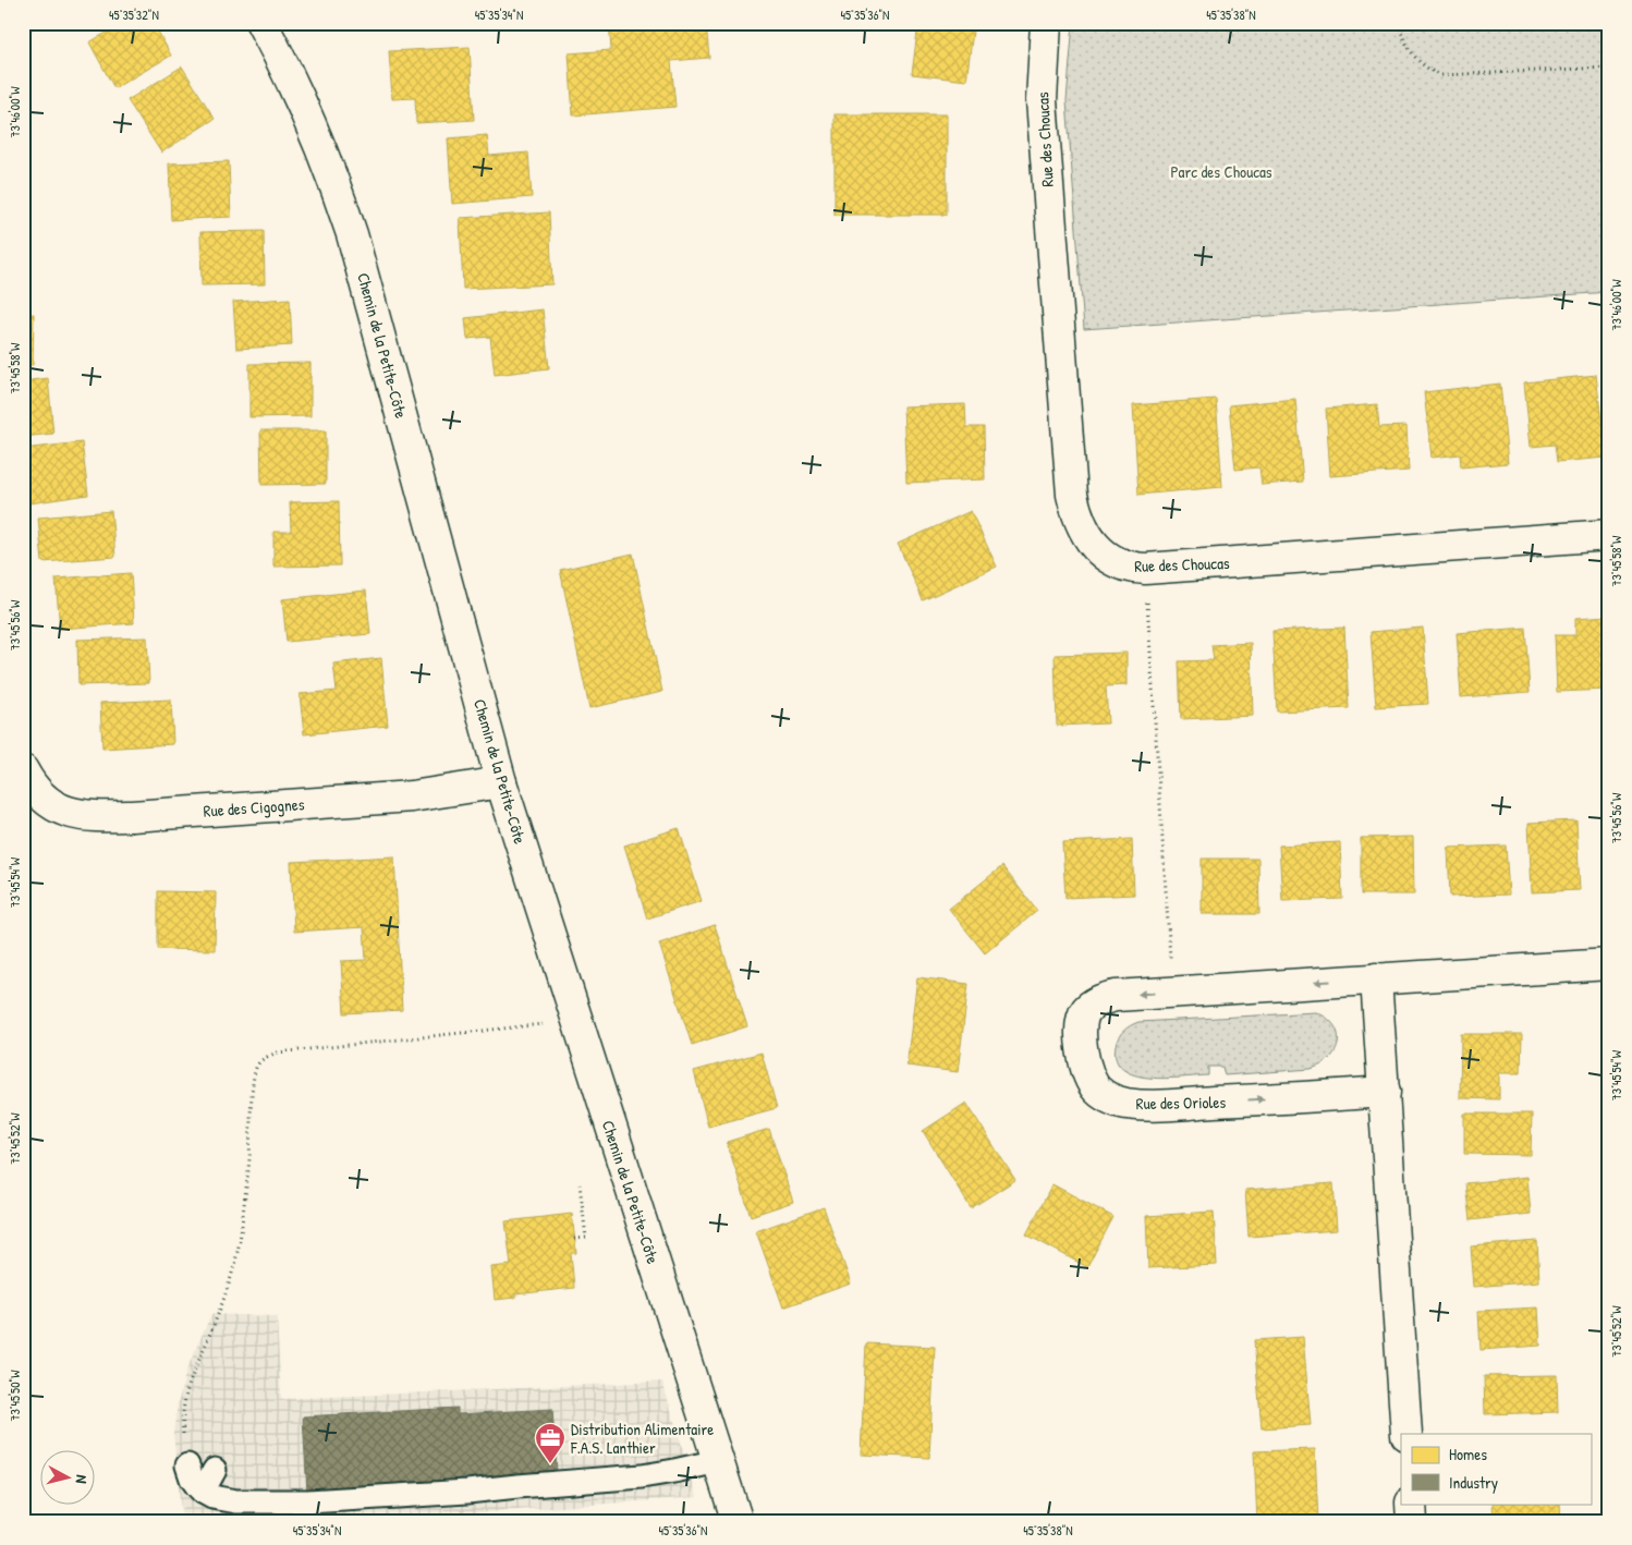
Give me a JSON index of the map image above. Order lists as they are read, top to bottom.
{
  "streets": {
    "street": [
      "Rue des Choucas",
      "Chemin de la Petite-Côte",
      "Rue des Cigognes",
      "Rue des Orioles"
    ]
  },
  "crossings": [
    ["Chemin de la Petite-Côte", "Rue des Cigognes"]
  ],
  "parks": ["Parc des Choucas"],
  "places": {
    "office": ["Distribution Alimentaire F.A.S. Lanthier"]
  },
  "legend": ["Homes", "Industry"],
  "north": "right",
  "coordinates": [
    "45°35'32\"N",
    "45°35'34\"N",
    "45°35'36\"N",
    "45°35'38\"N",
    "73°46'00\"W",
    "73°45'58\"W",
    "73°45'56\"W",
    "73°45'54\"W",
    "73°45'52\"W",
    "73°45'50\"W"
  ]
}
